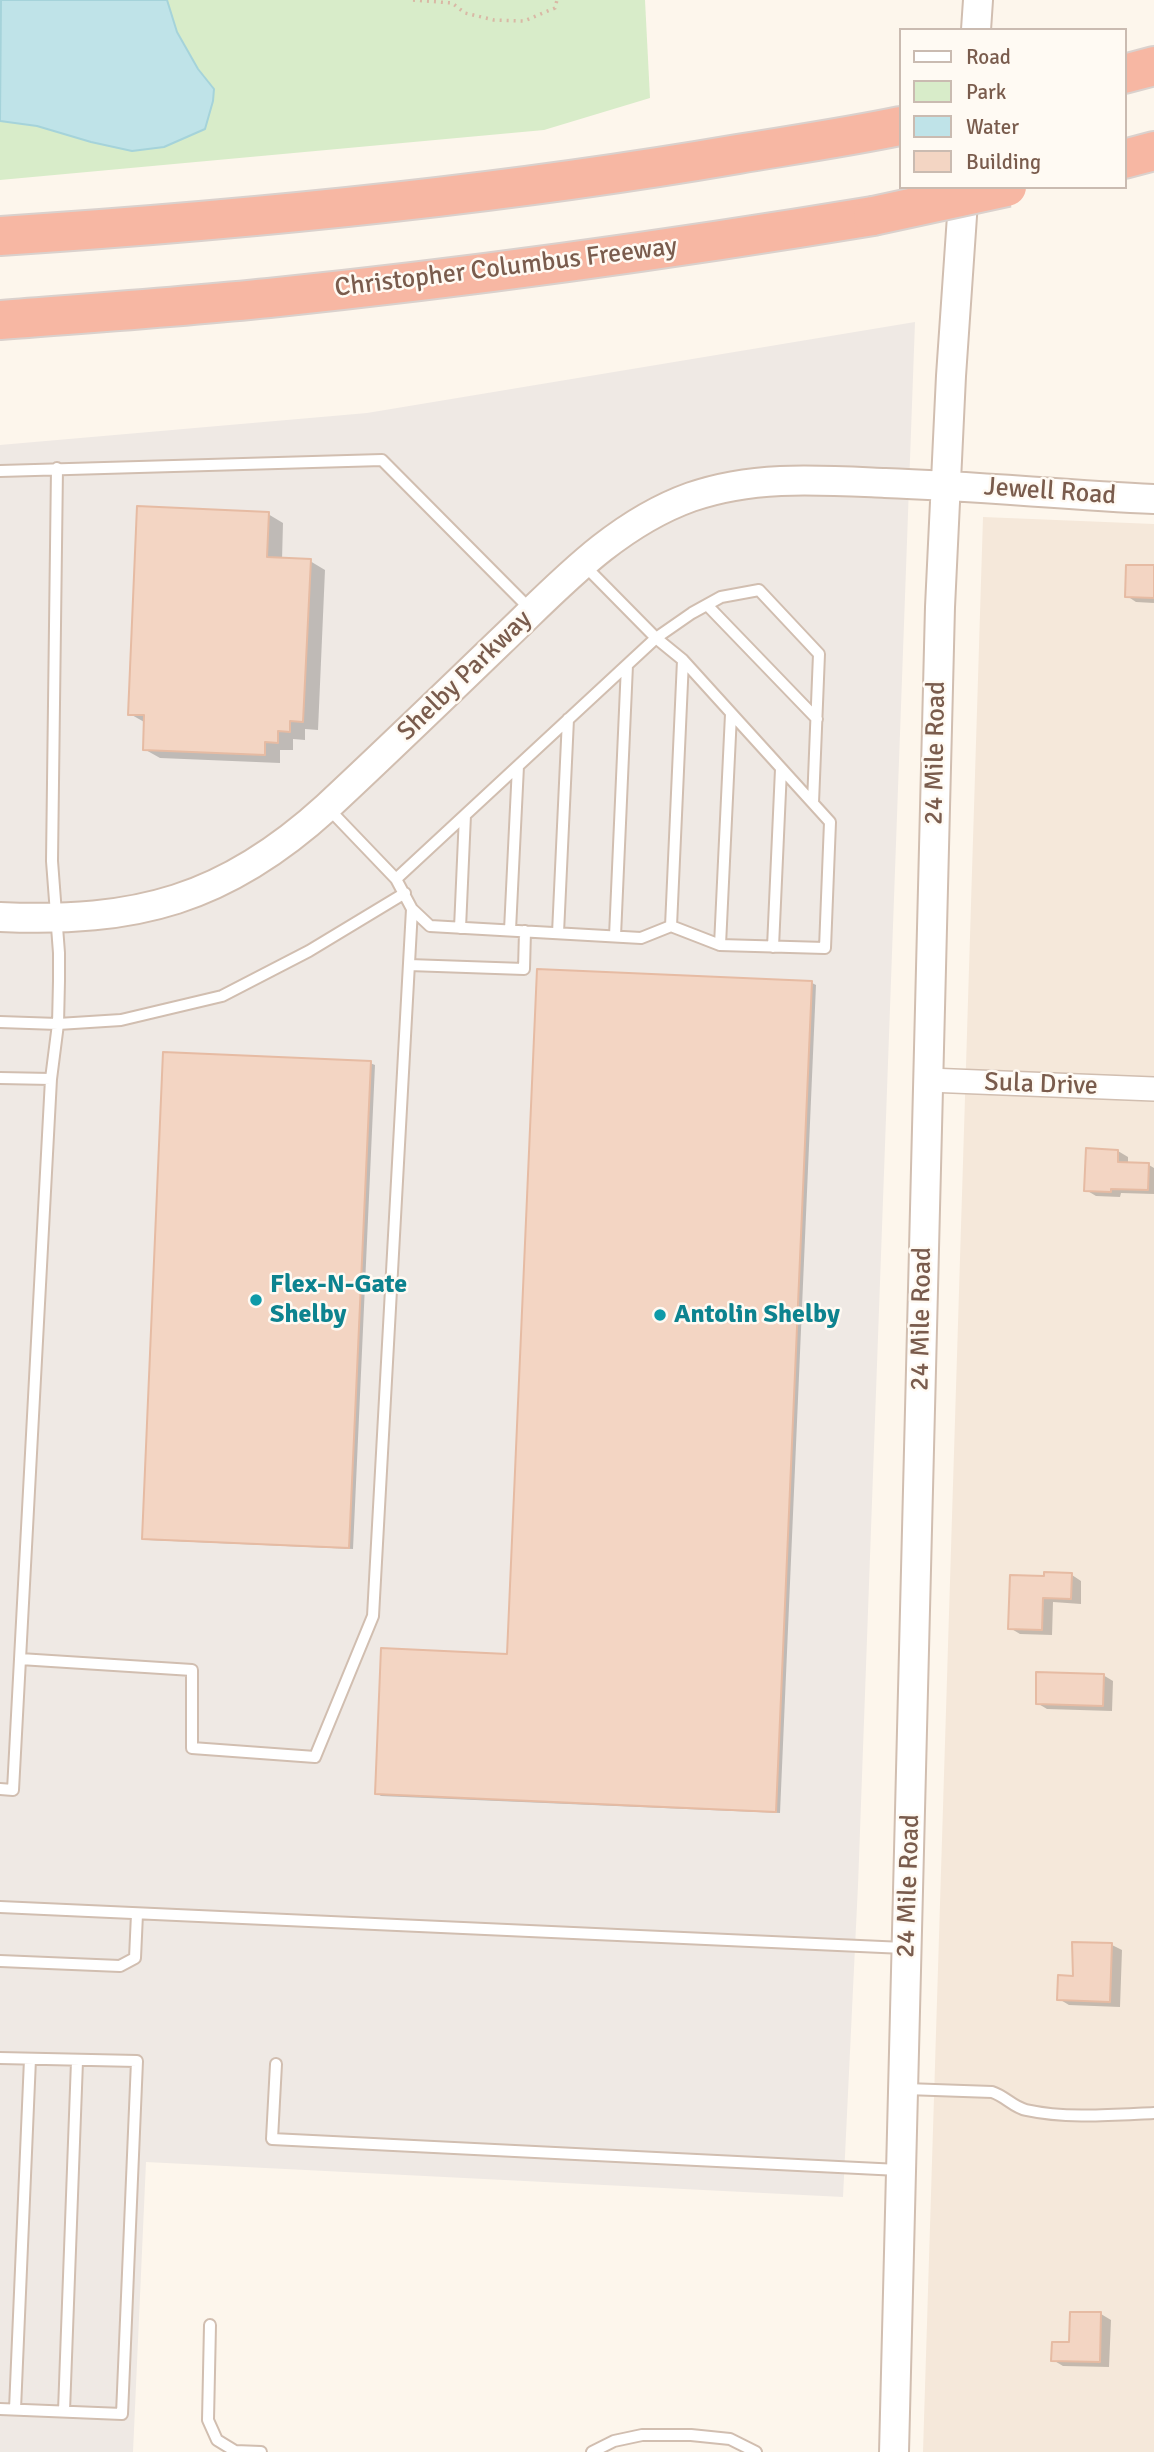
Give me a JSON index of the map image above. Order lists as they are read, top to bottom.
{
  "streets": {
    "highway": ["Christopher Columbus Freeway"],
    "street": [
      "Jewell Road",
      "Shelby Parkway",
      "24 Mile Road",
      "Sula Drive"
    ]
  },
  "crossings": [
    ["Jewell Road", "Shelby Parkway"],
    ["Jewell Road", "24 Mile Road"],
    ["Shelby Parkway", "24 Mile Road"],
    ["24 Mile Road", "Sula Drive"]
  ],
  "places": ["Flex-N-Gate Shelby", "Antolin Shelby"],
  "legend": [
    "Road",
    "Park",
    "Water",
    "Building"
  ]
}
